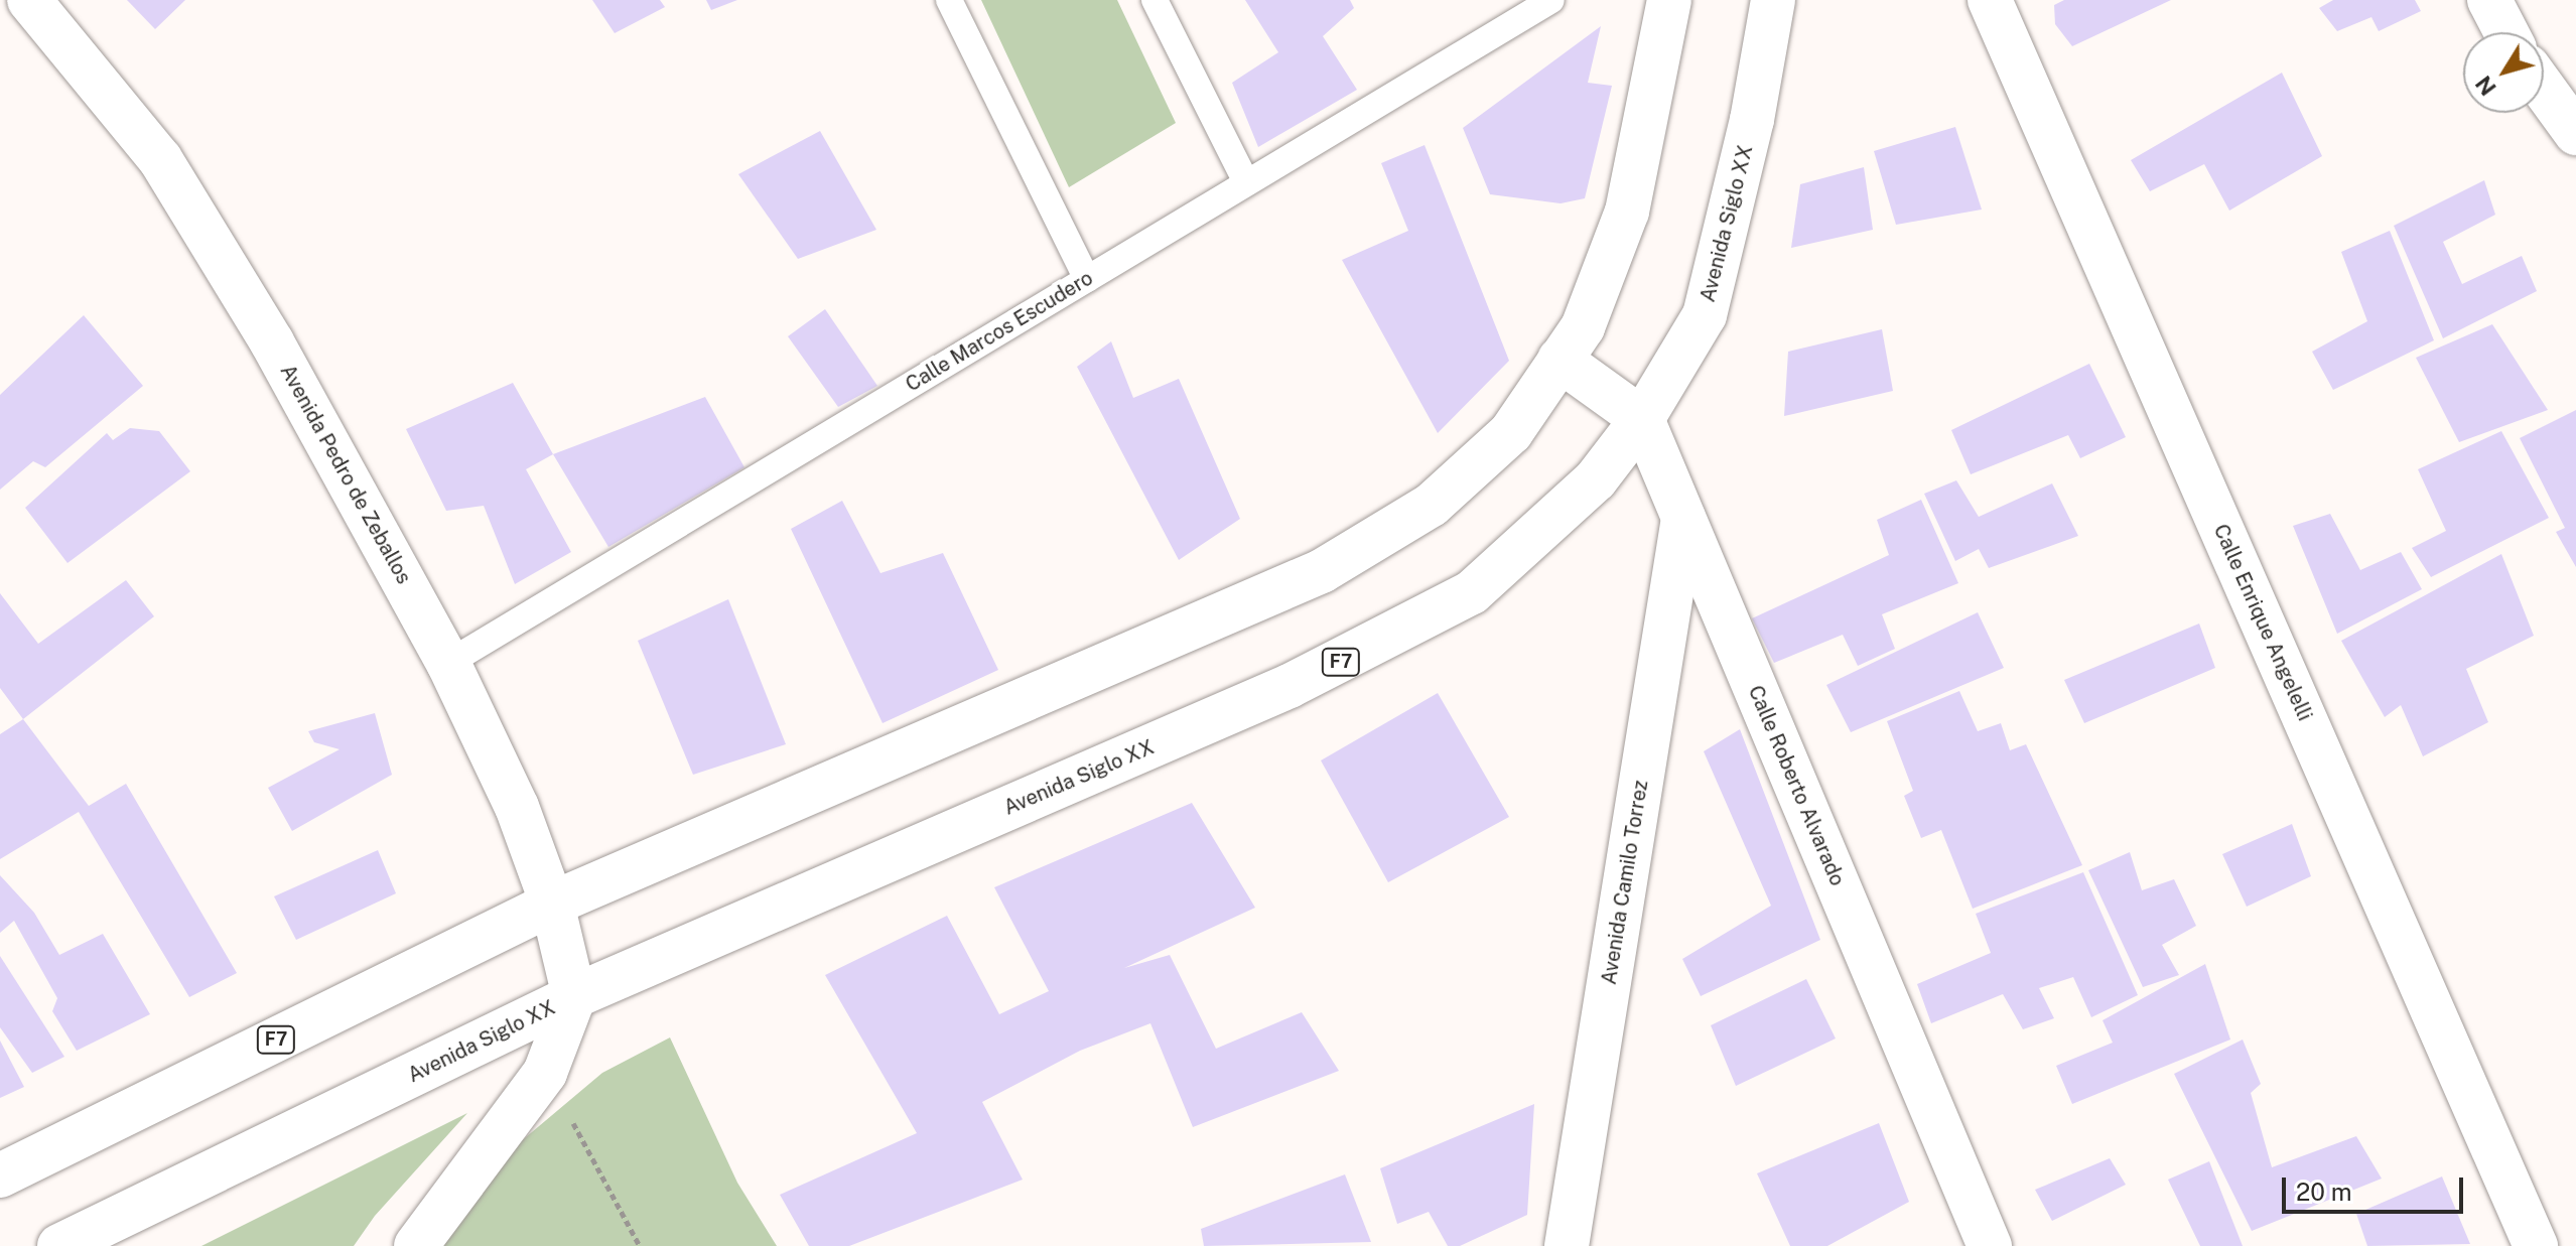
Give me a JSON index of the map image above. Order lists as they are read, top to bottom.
{
  "streets": {
    "main road": [
      "Avenida Siglo XX",
      "Avenida Pedro de Zeballos",
      "Calle Enrique Angelelli",
      "F7",
      "Calle Roberto Alvarado",
      "Avenida Camilo Torrez"
    ],
    "lane": ["Calle Marcos Escudero"]
  },
  "crossings": [
    ["Avenida Siglo XX", "Avenida Pedro de Zeballos"],
    ["Avenida Siglo XX", "Calle Roberto Alvarado"],
    ["Calle Marcos Escudero", "Avenida Pedro de Zeballos"],
    ["Avenida Pedro de Zeballos", "F7"],
    ["Calle Roberto Alvarado", "Avenida Camilo Torrez"]
  ],
  "scale_bar": "20 m",
  "north": "bottom left"
}
